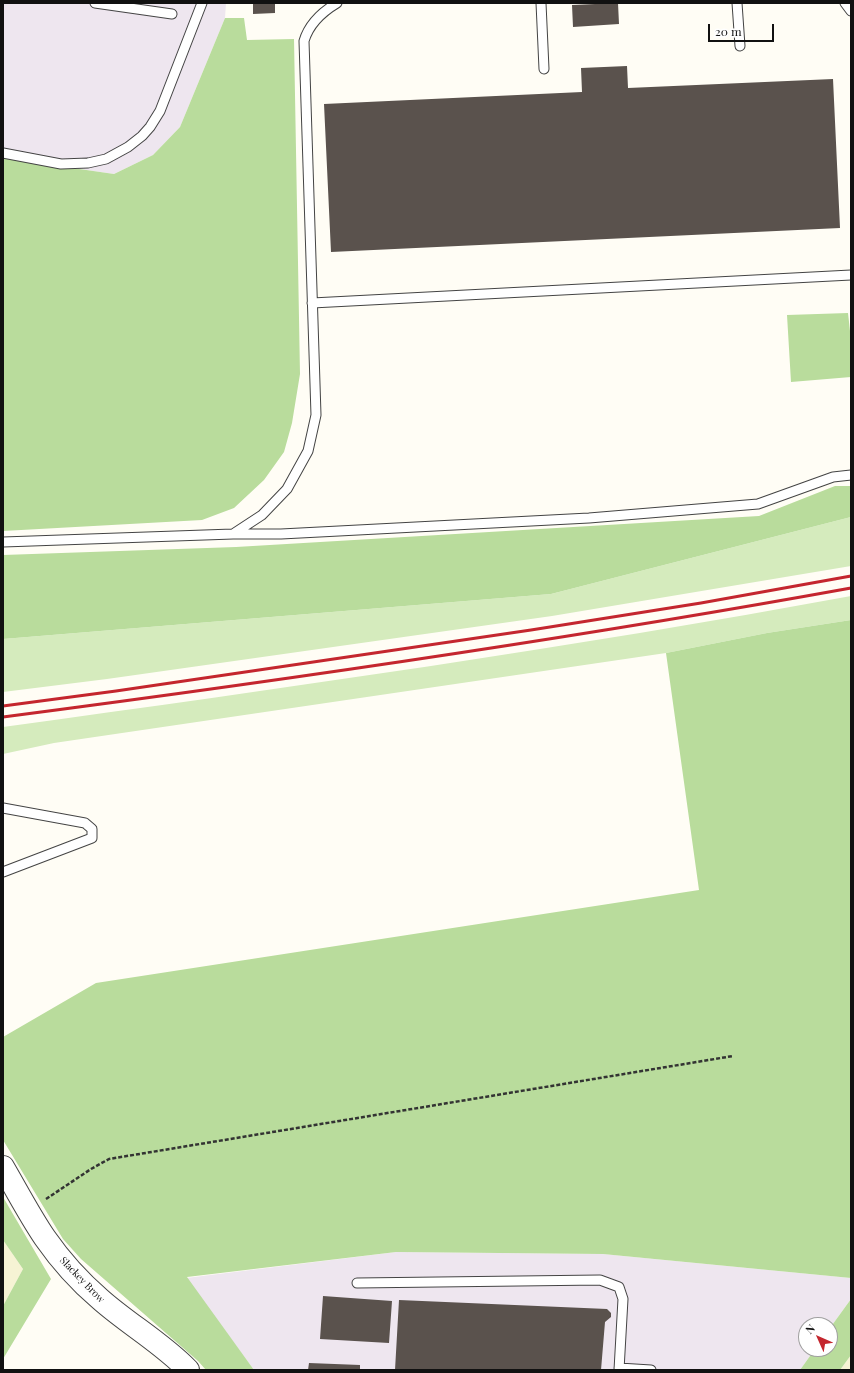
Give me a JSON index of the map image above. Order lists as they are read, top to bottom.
{
  "streets": {
    "street": ["Slackey Brow"]
  },
  "scale_bar": "20 m",
  "north": "top left"
}
